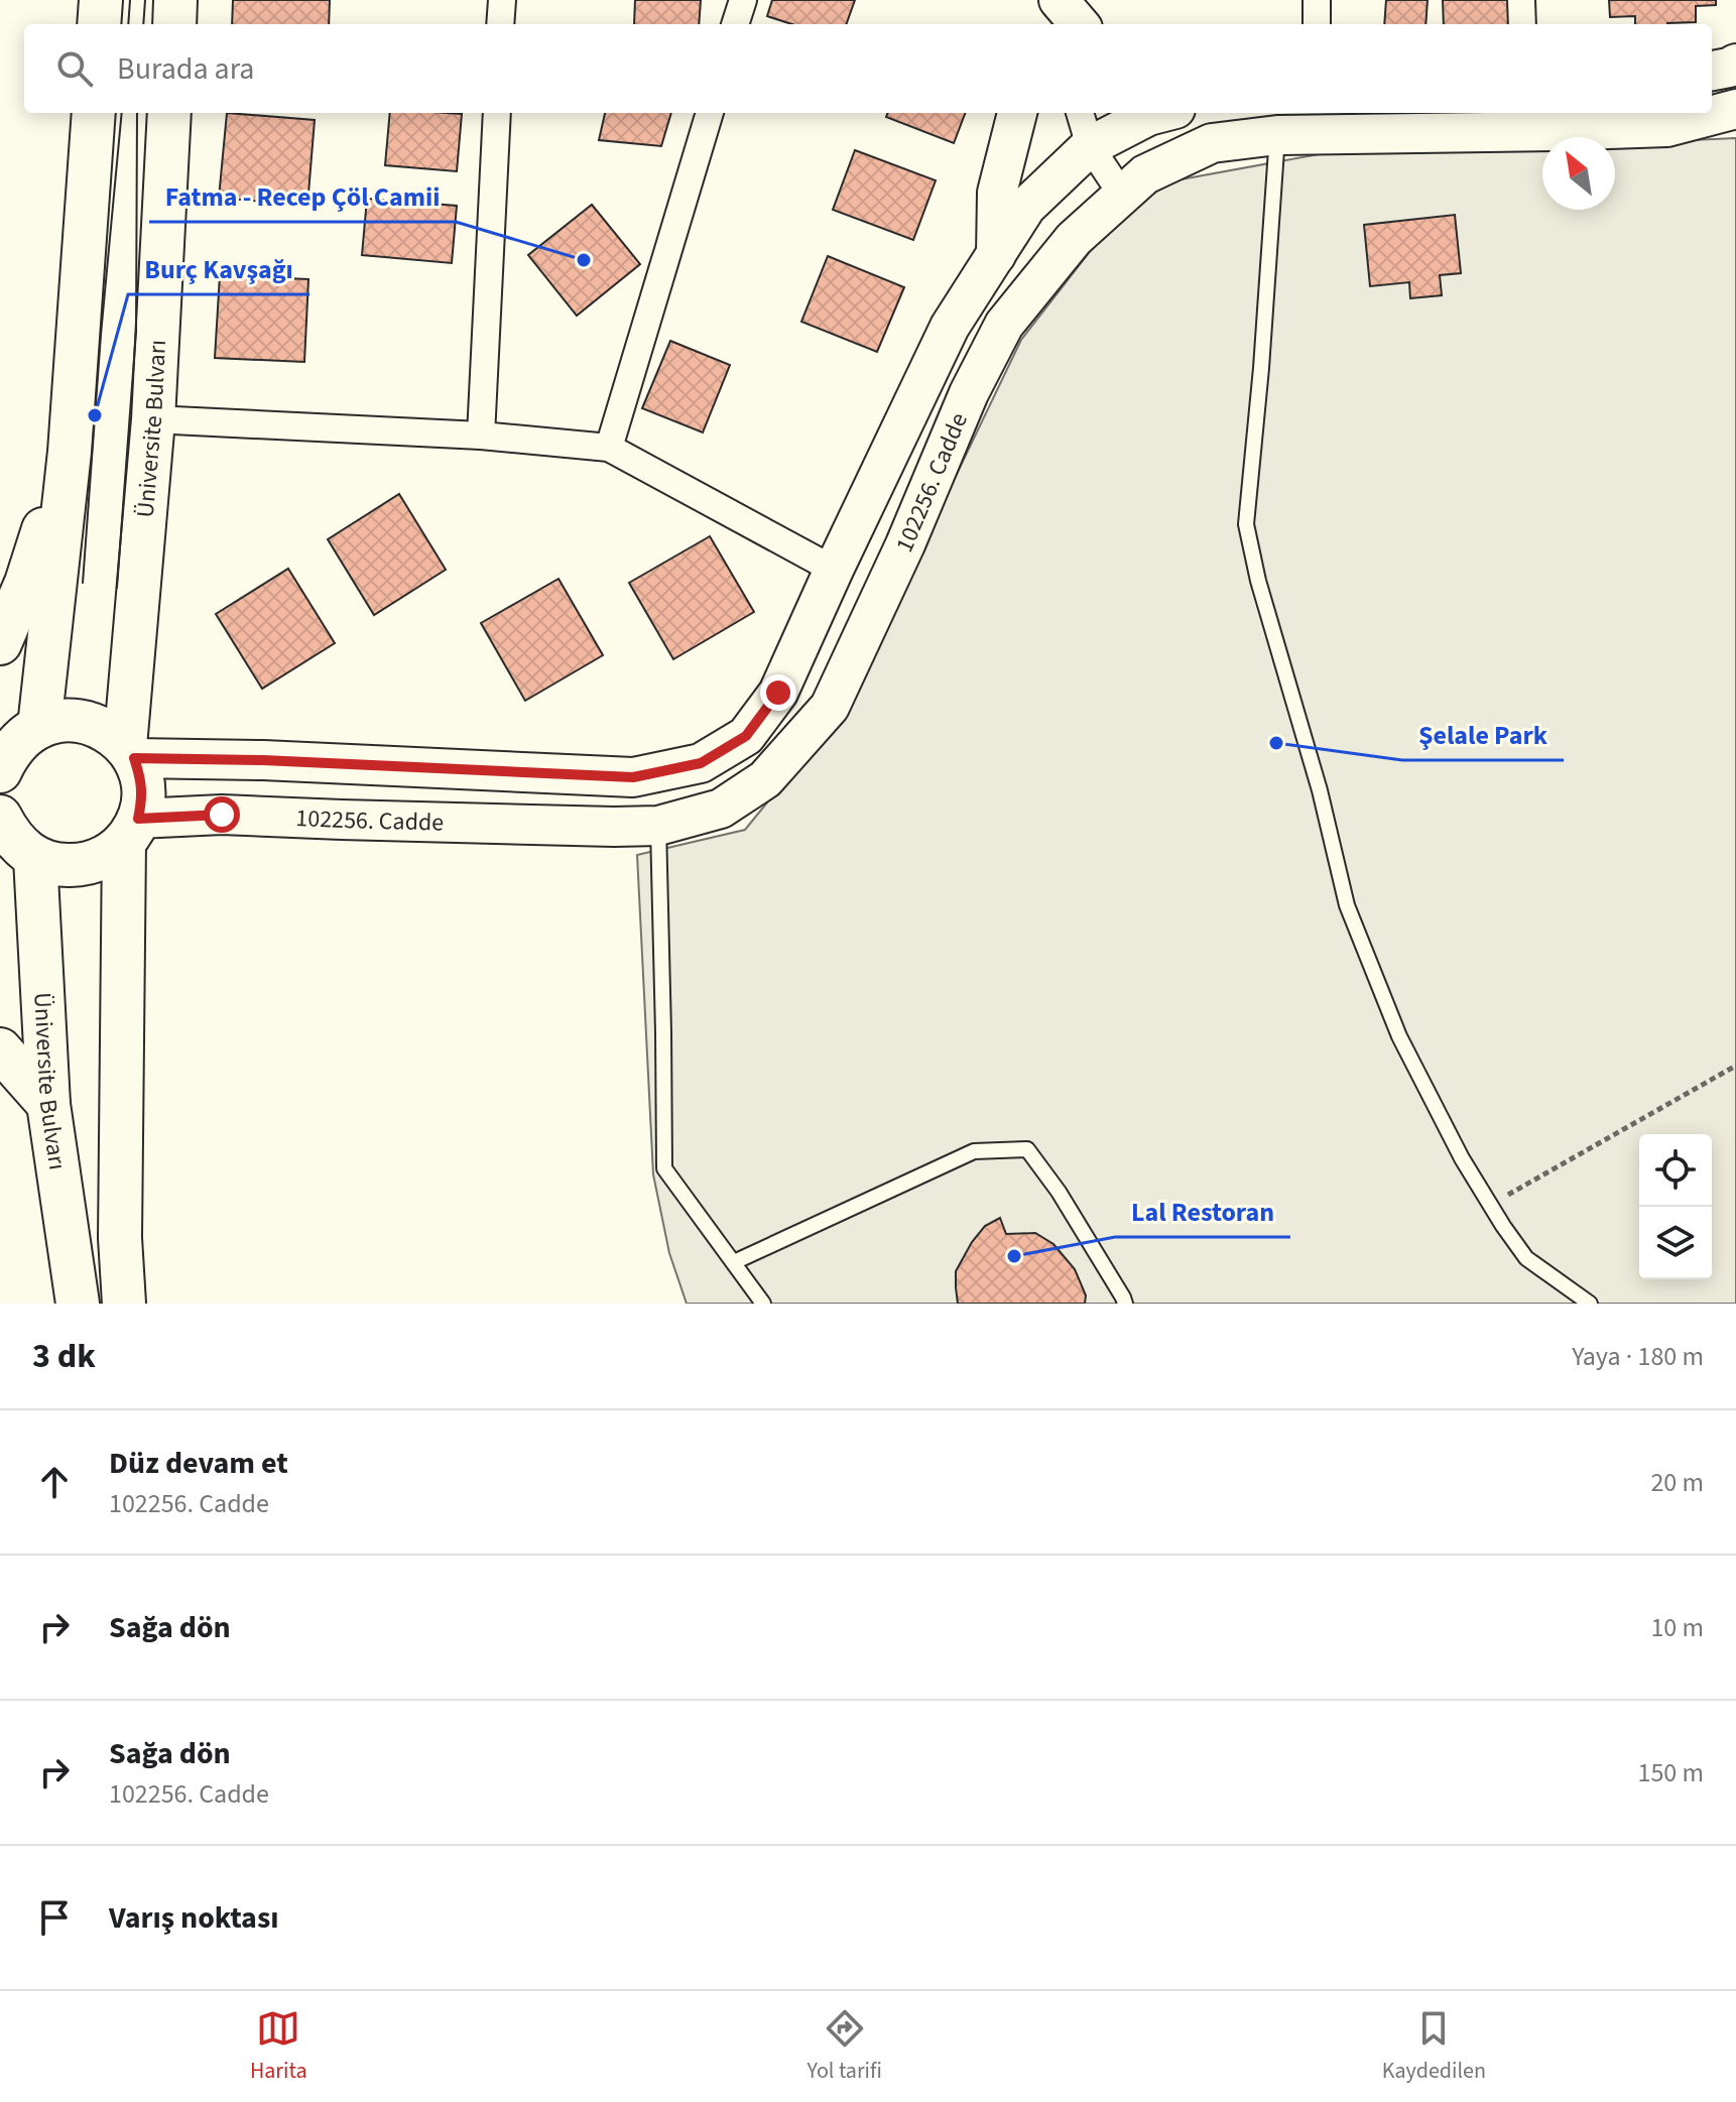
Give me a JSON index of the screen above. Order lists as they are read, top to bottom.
{
  "streets": {
    "main road": ["Üniversite Bulvarı"],
    "street": ["102256. Cadde"]
  },
  "crossings": [
    ["Üniversite Bulvarı", "102256. Cadde"]
  ],
  "places": [
    "Fatma - Recep Çöl Camii",
    "Burç Kavşağı",
    "Şelale Park",
    "Lal Restoran"
  ],
  "north": "top left",
  "page": {
    "search": "Burada ara",
    "heading": ["3 dk", "Yaya · 180 m"],
    "list": [
      ["Düz devam et", "102256. Cadde", "20 m"],
      ["Sağa dön", "10 m"],
      ["Sağa dön", "102256. Cadde", "150 m"],
      "Varış noktası"
    ],
    "nav": ["Harita", "Yol tarifi", "Kaydedilen"]
  }
}
